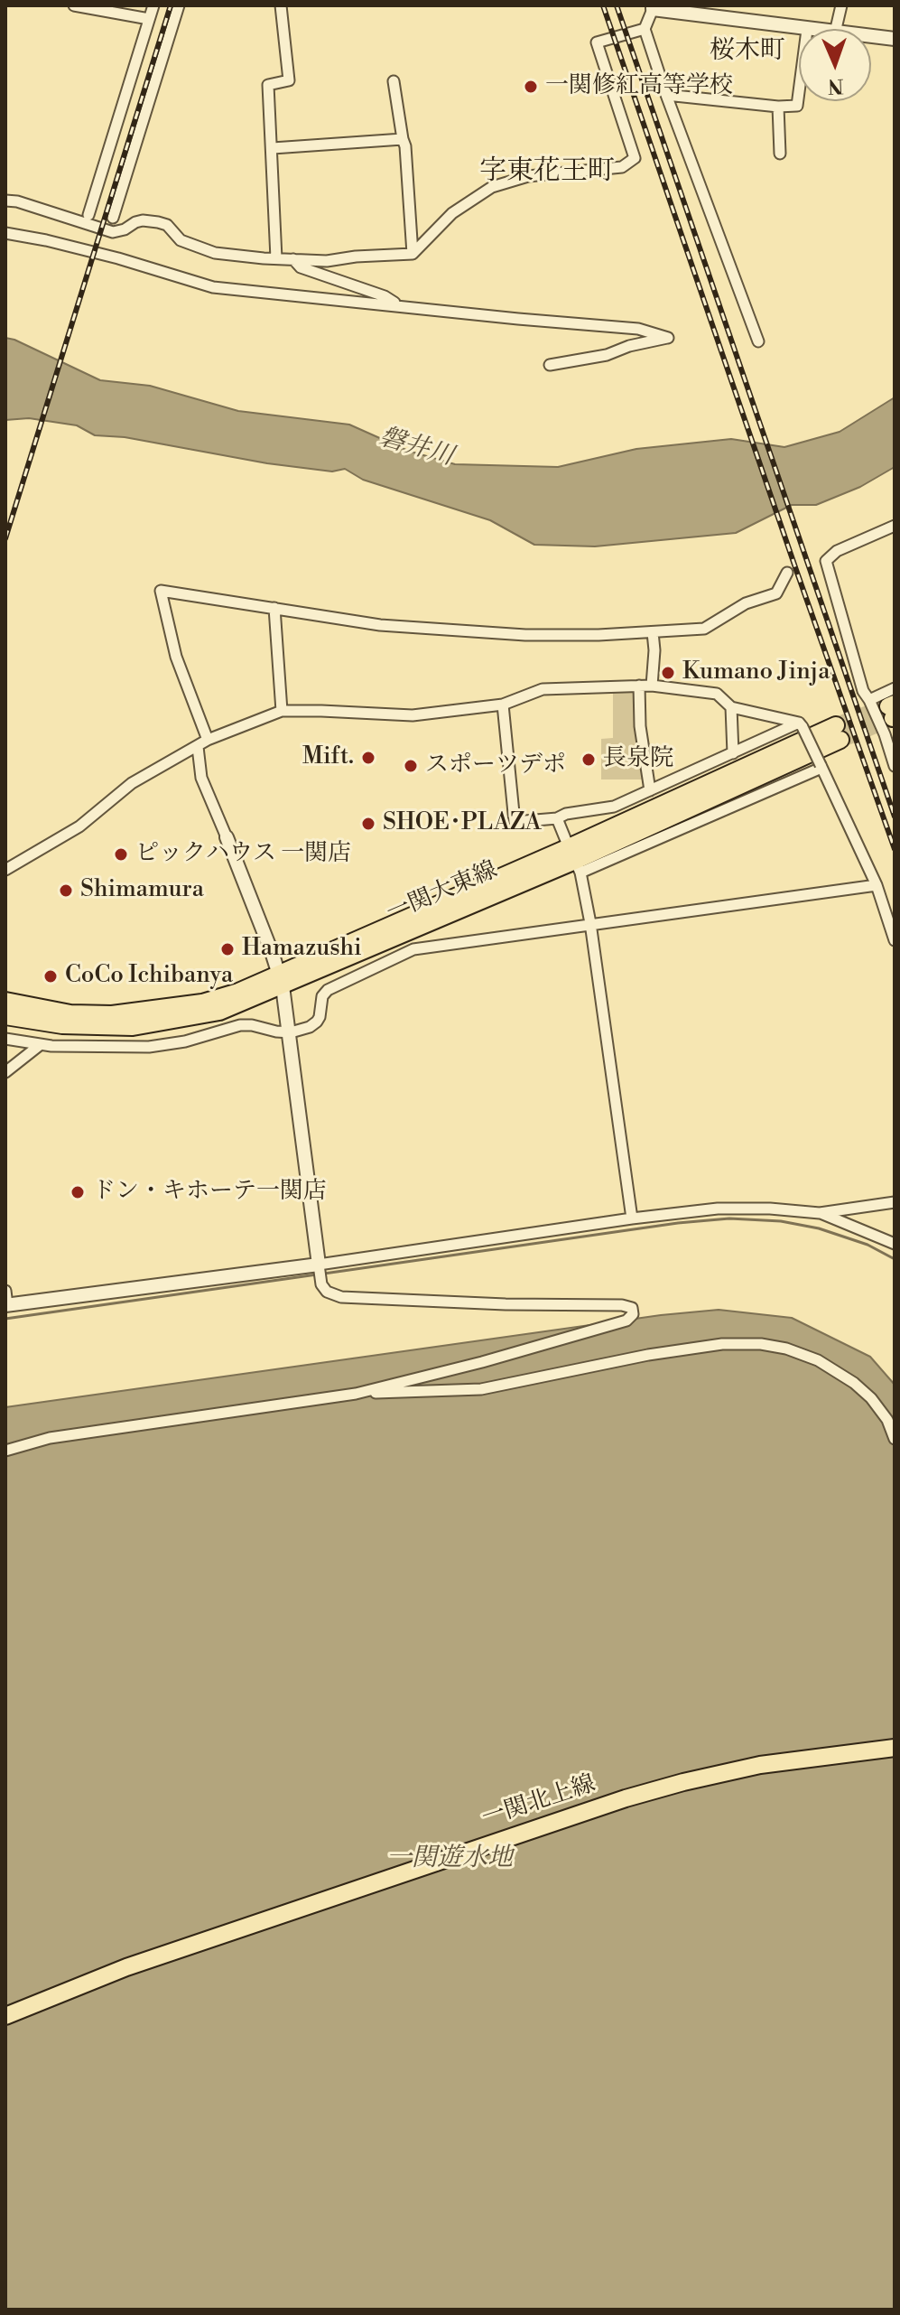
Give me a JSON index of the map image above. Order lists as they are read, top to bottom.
{
  "streets": {
    "main road": ["一関大東線", "一関北上線"]
  },
  "districts": ["桜木町", "字東花王町"],
  "water": ["磐井川", "一関遊水地"],
  "places": [
    "一関修紅高等学校",
    "Kumano Jinja",
    "Mift.",
    "長泉院",
    "スポーツデポ",
    "SHOE･PLAZA",
    "ピックハウス 一関店",
    "Shimamura",
    "Hamazushi",
    "CoCo Ichibanya",
    "ドン・キホーテ一関店"
  ],
  "north": "bottom"
}
